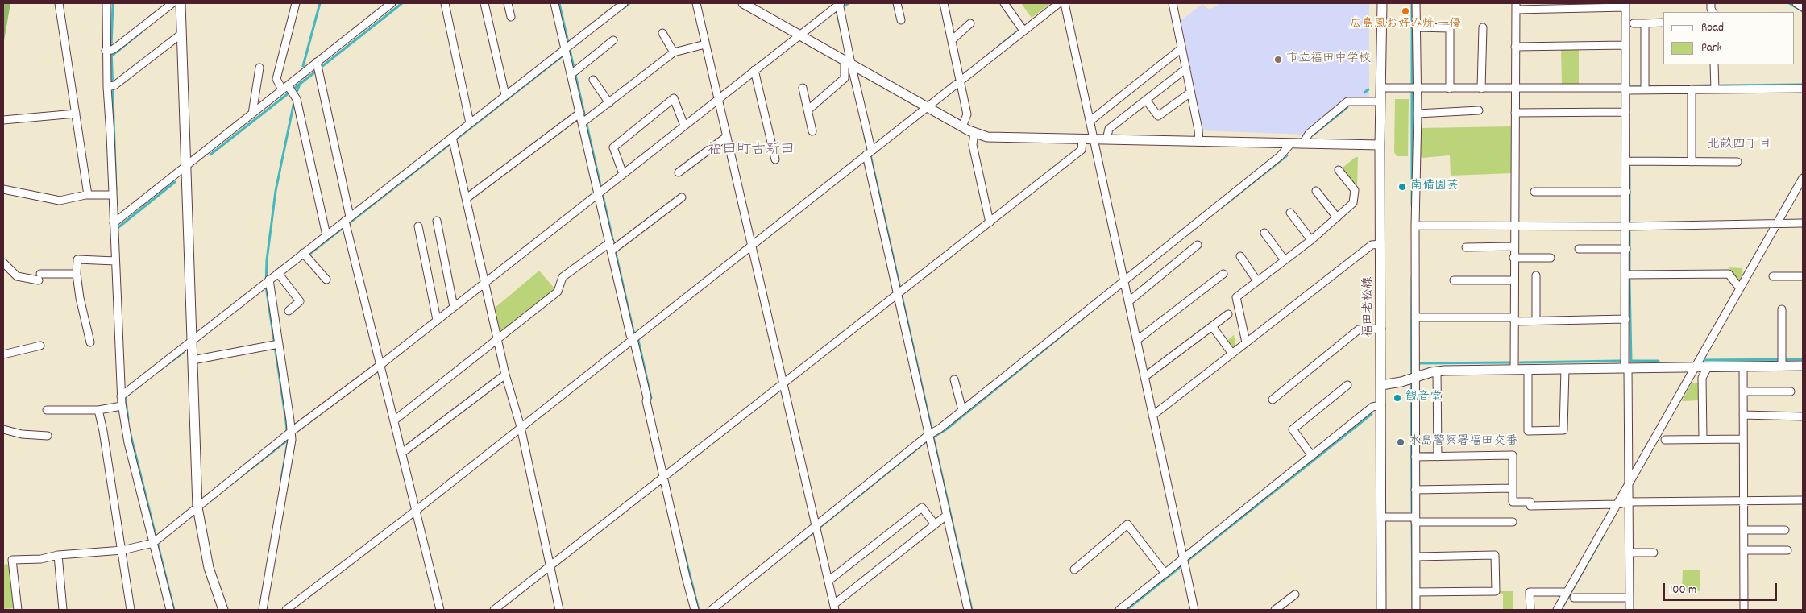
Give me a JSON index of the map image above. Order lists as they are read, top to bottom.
{
  "streets": {
    "street": ["福田老松線"]
  },
  "districts": ["北畝四丁目", "福田町古新田"],
  "places": [
    "広島風お好み焼 一優",
    "市立福田中学校",
    "南備園芸",
    "観音堂",
    "水島警察署福田交番"
  ],
  "legend": ["Road", "Park"],
  "scale_bar": "100 m"
}
